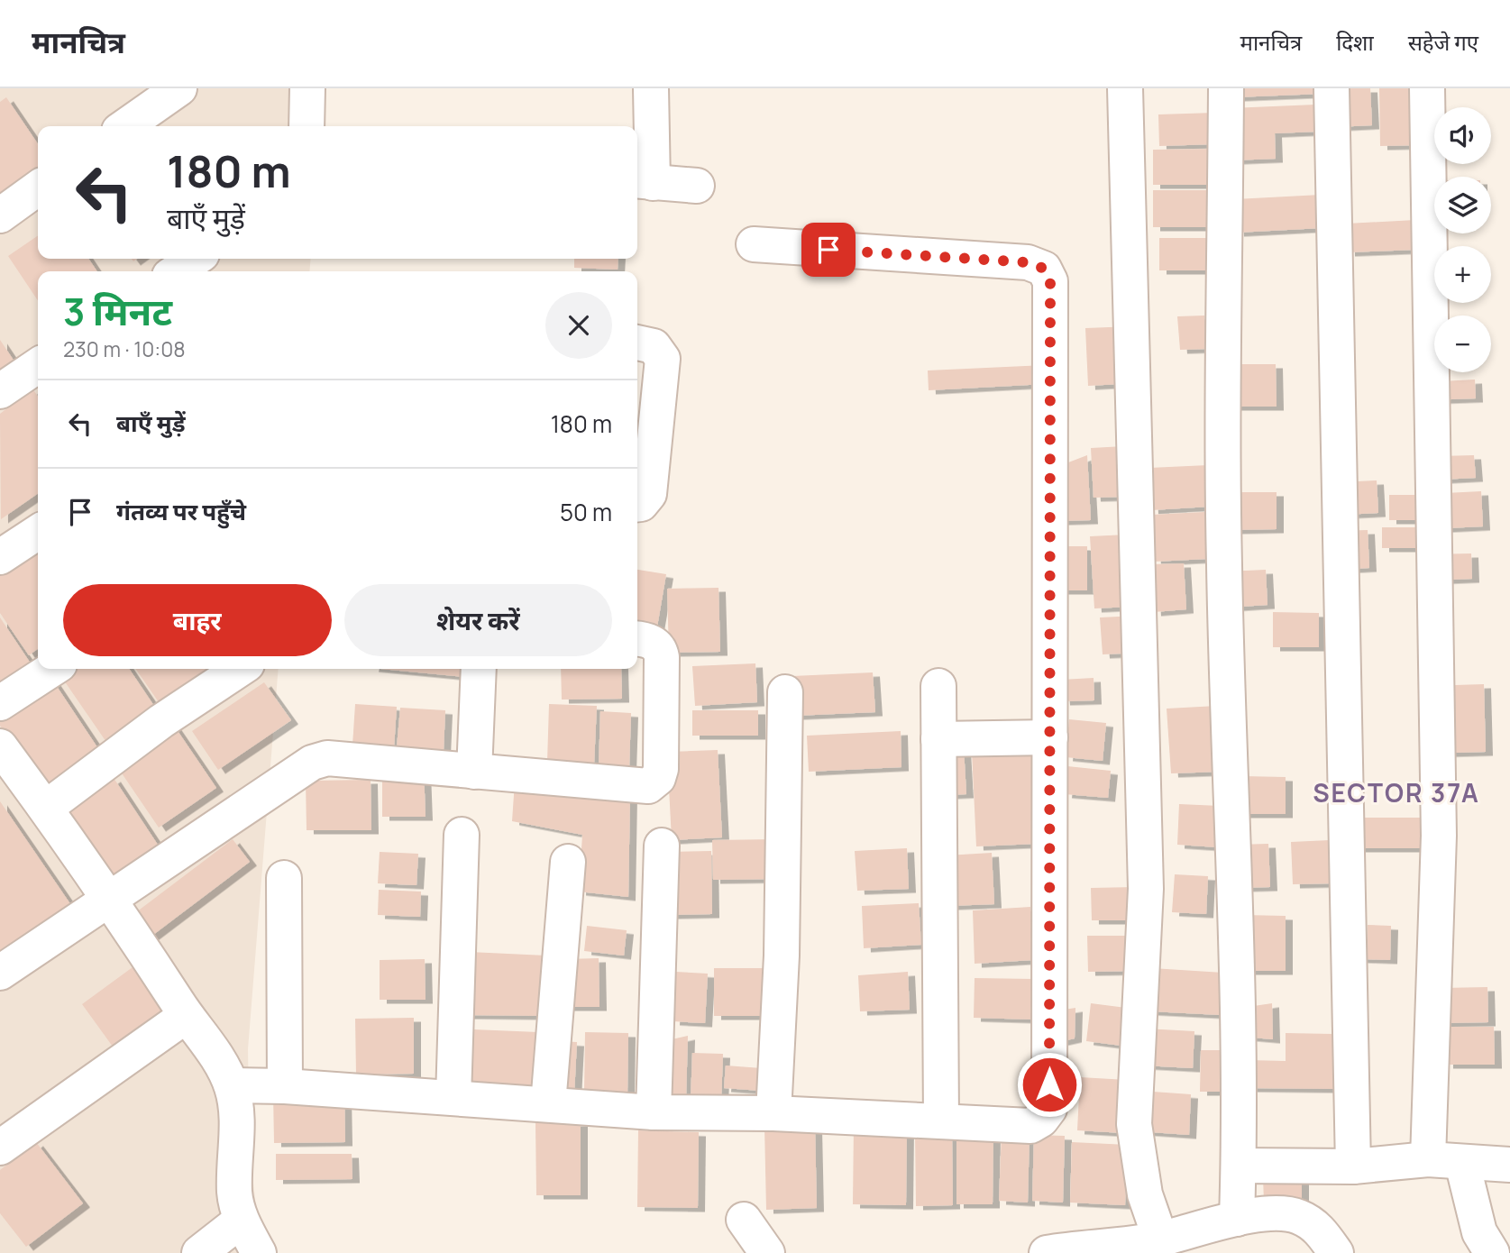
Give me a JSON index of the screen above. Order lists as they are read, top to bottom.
{
  "districts": ["SECTOR 37A"],
  "page": {
    "header": "मानचित्र",
    "nav": ["मानचित्र", "दिशा", "सहेजे गए"],
    "map_buttons": ["+", "−"],
    "turn": ["180 m", "बाएँ मुड़ें"],
    "heading": ["3 मिनट", "230 m · 10:08"],
    "list": [
      {
        "name": "बाएँ मुड़ें",
        "value": "180 m"
      },
      {
        "name": "गंतव्य पर पहुँचे",
        "value": "50 m"
      }
    ],
    "buttons": ["बाहर", "शेयर करें"]
  }
}
